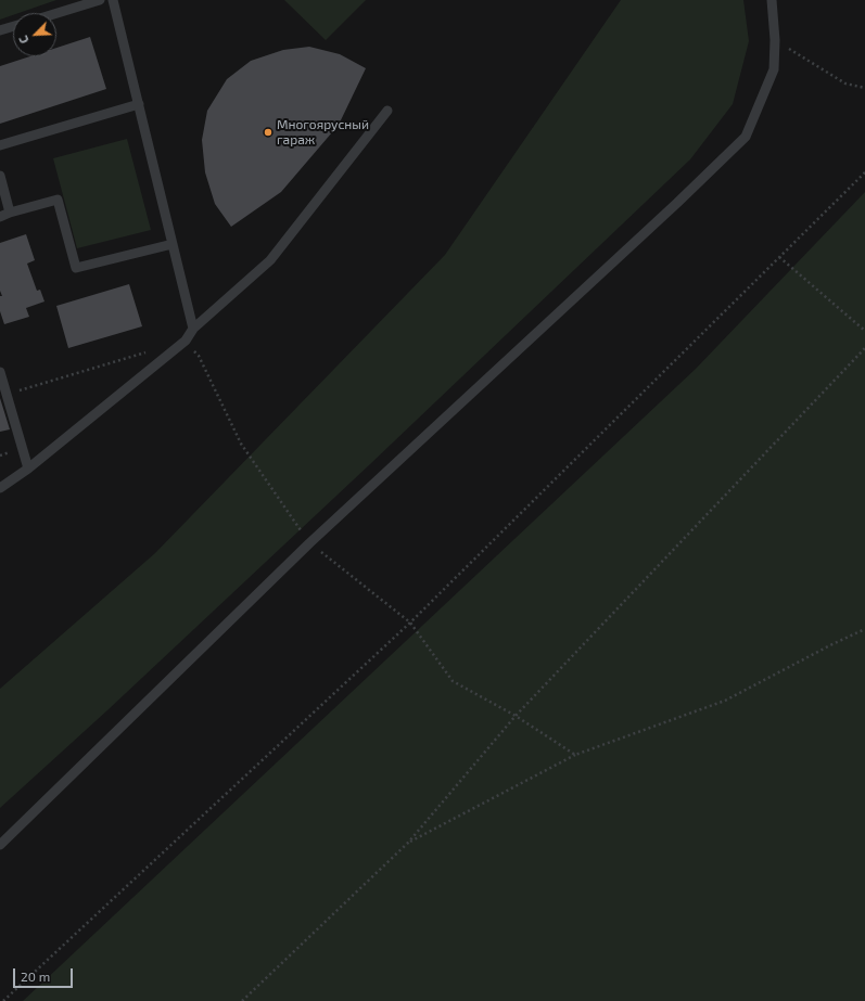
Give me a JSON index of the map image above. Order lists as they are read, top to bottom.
{
  "places": ["Многоярусный гараж"],
  "scale_bar": "20 m",
  "north": "bottom left"
}
